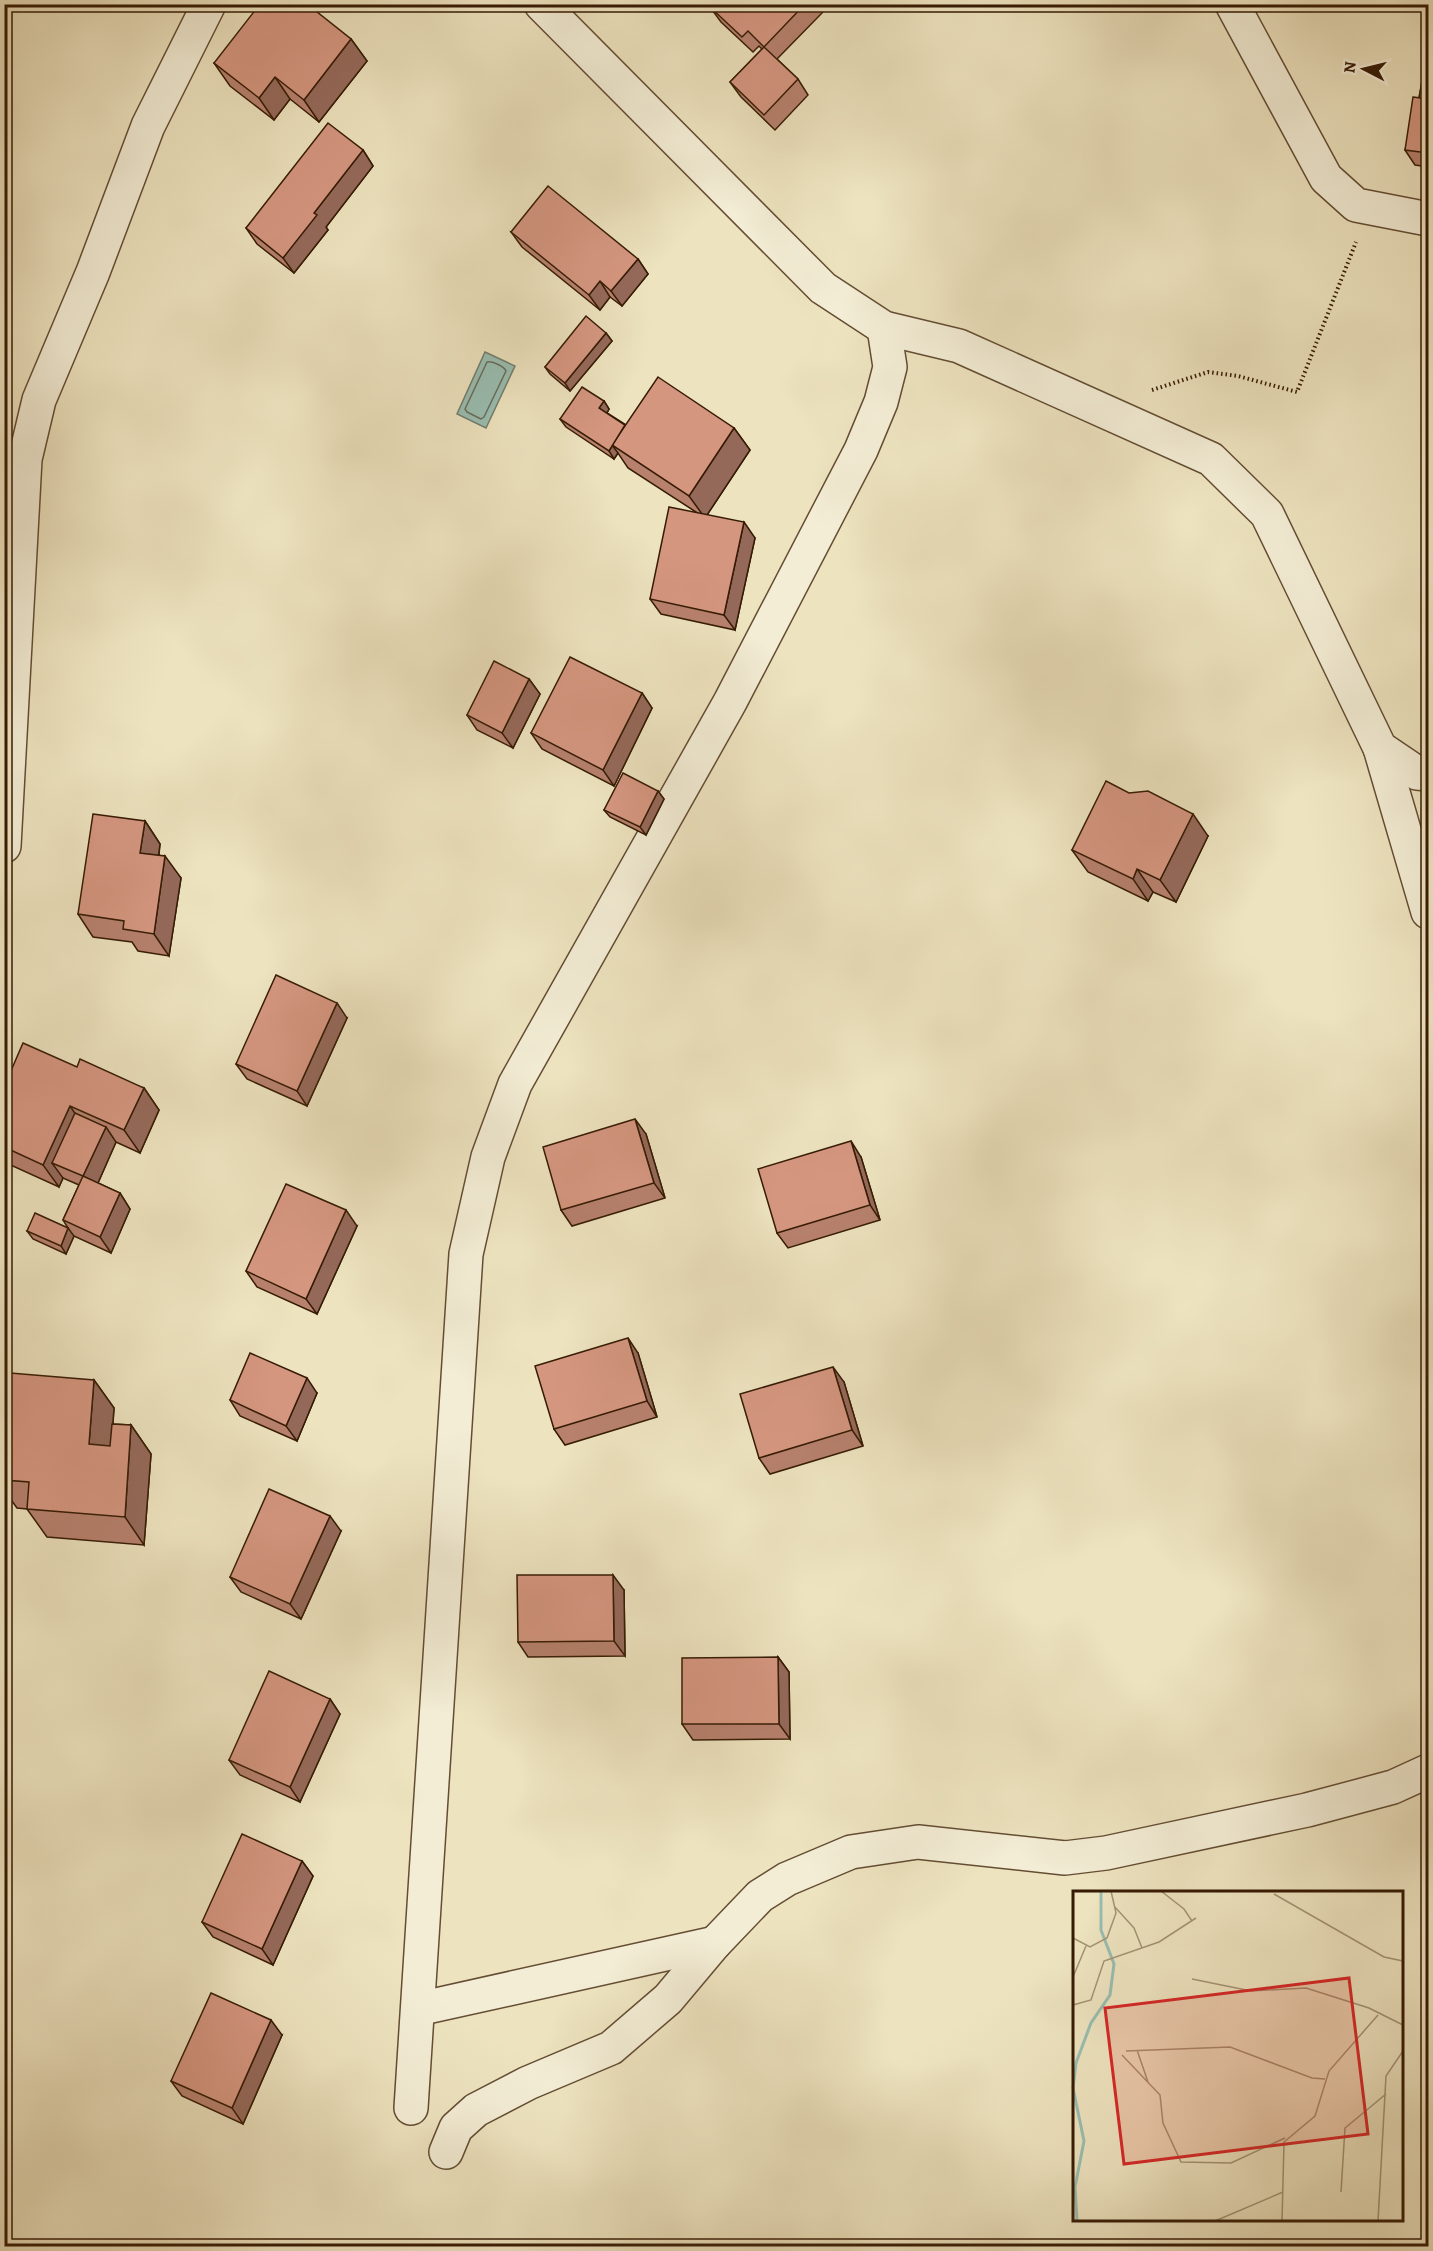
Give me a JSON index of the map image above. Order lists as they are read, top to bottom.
{
  "north": "left"
}
